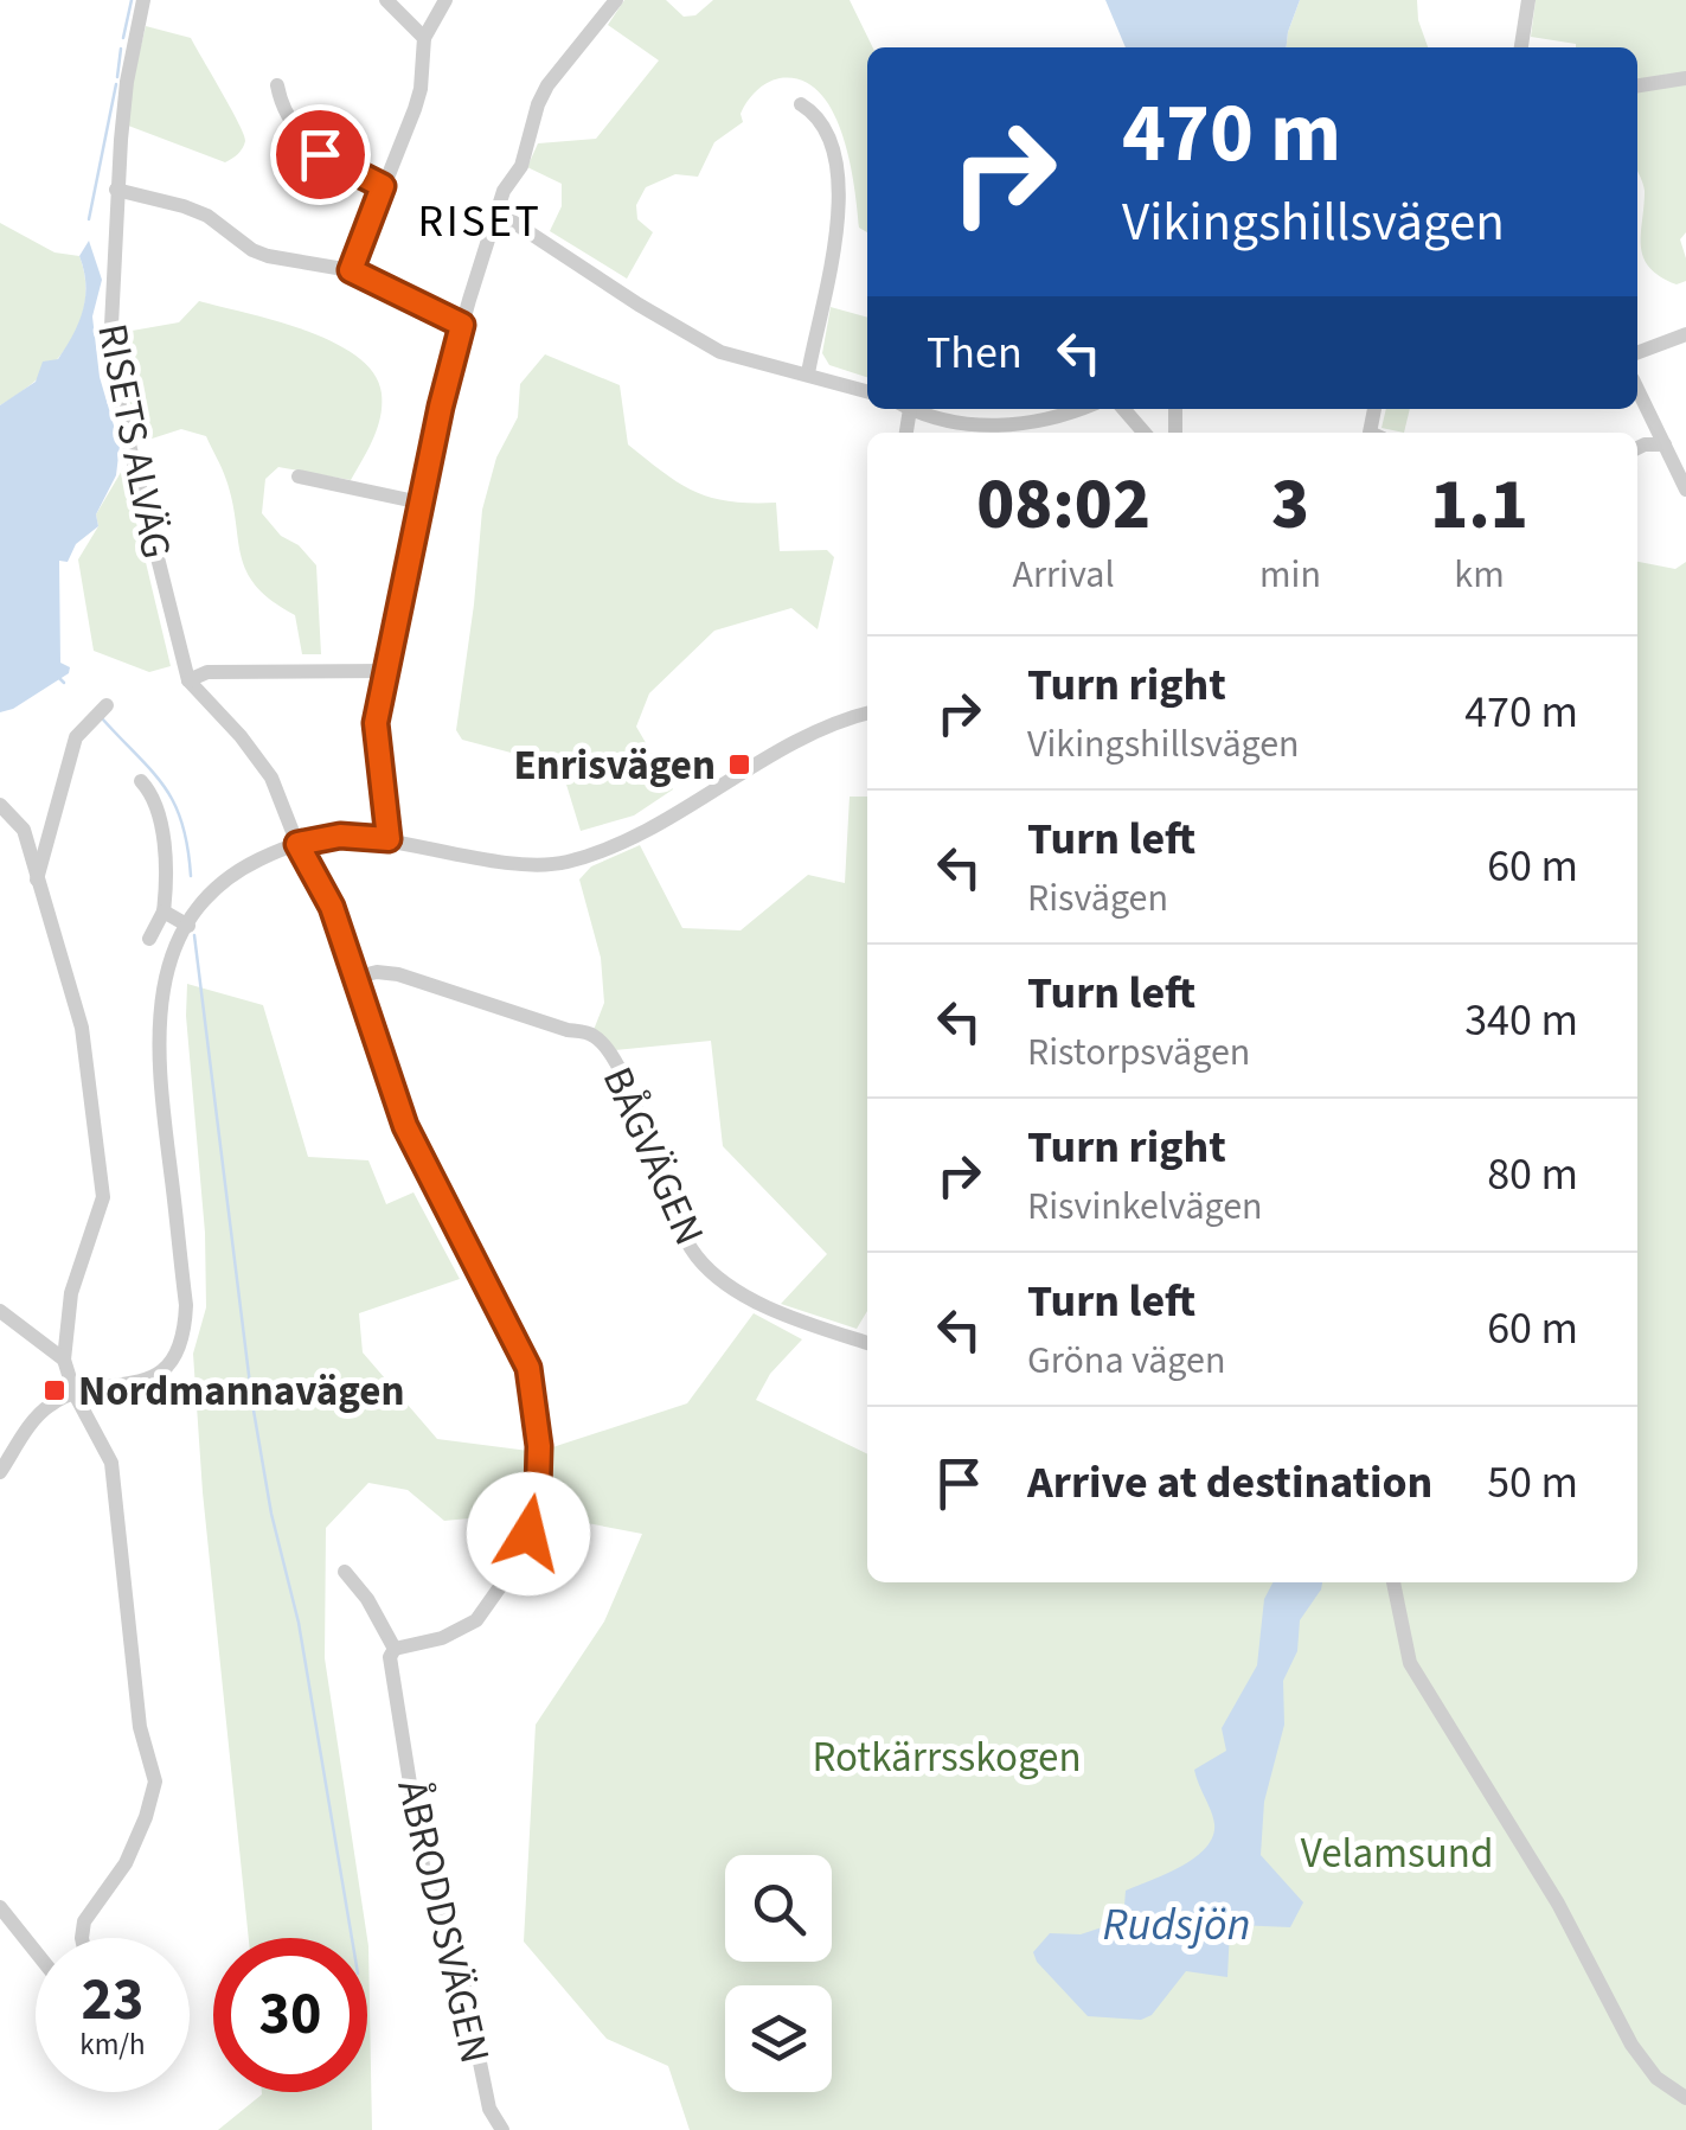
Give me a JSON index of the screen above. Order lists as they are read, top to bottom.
{
  "streets": {
    "street": ["RISETS ALVÄG", "BÅGVÄGEN", "ÅBRODDSVÄGEN"]
  },
  "districts": ["RISET"],
  "water": ["Rudsjön"],
  "parks": ["Rotkärrsskogen", "Velamsund"],
  "places": {
    "transit": ["Enrisvägen", "Nordmannavägen"]
  },
  "page": {
    "turn": ["470 m", "Vikingshillsvägen"],
    "then": "Then",
    "eta": [
      "08:02",
      "Arrival",
      "3",
      "min",
      "1.1",
      "km"
    ],
    "list": [
      {
        "name": "Turn right",
        "note": "Vikingshillsvägen",
        "value": "470 m"
      },
      {
        "name": "Turn left",
        "note": "Risvägen",
        "value": "60 m"
      },
      {
        "name": "Turn left",
        "note": "Ristorpsvägen",
        "value": "340 m"
      },
      {
        "name": "Turn right",
        "note": "Risvinkelvägen",
        "value": "80 m"
      },
      {
        "name": "Turn left",
        "note": "Gröna vägen",
        "value": "60 m"
      },
      {
        "name": "Arrive at destination",
        "value": "50 m"
      }
    ],
    "speed": "23 km/h",
    "limit": "30"
  }
}
